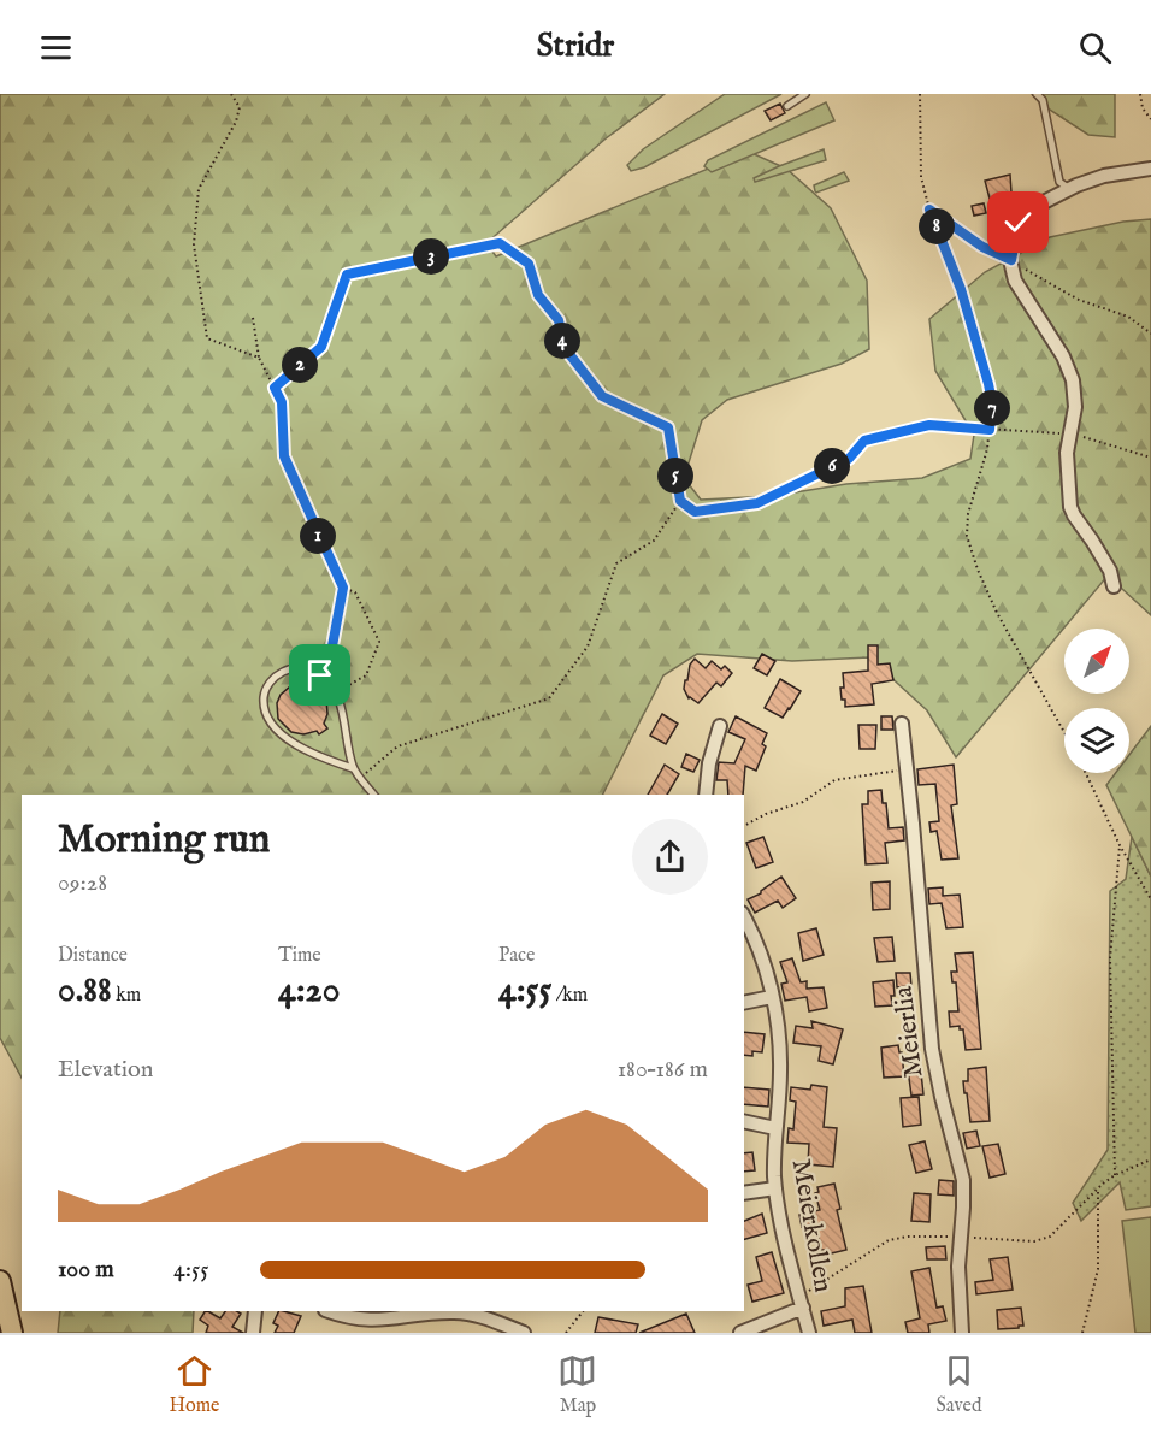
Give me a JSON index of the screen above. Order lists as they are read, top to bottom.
{
  "streets": {
    "street": ["Meierlia", "Meierkollen"]
  },
  "north": "top right",
  "page": {
    "header": "Stridr",
    "pins": [
      "8",
      "3",
      "4",
      "2",
      "7",
      "6",
      "5",
      "1"
    ],
    "heading": ["Morning run", "09:28"],
    "stats": [
      ["Distance", "0.88 km"],
      ["Time", "4:20"],
      ["Pace", "4:55 /km"]
    ],
    "chart": ["Elevation", "180–186 m"],
    "list": [
      {
        "name": "100 m",
        "note": "4:55"
      }
    ],
    "tabs": ["Home", "Map", "Saved"]
  }
}
